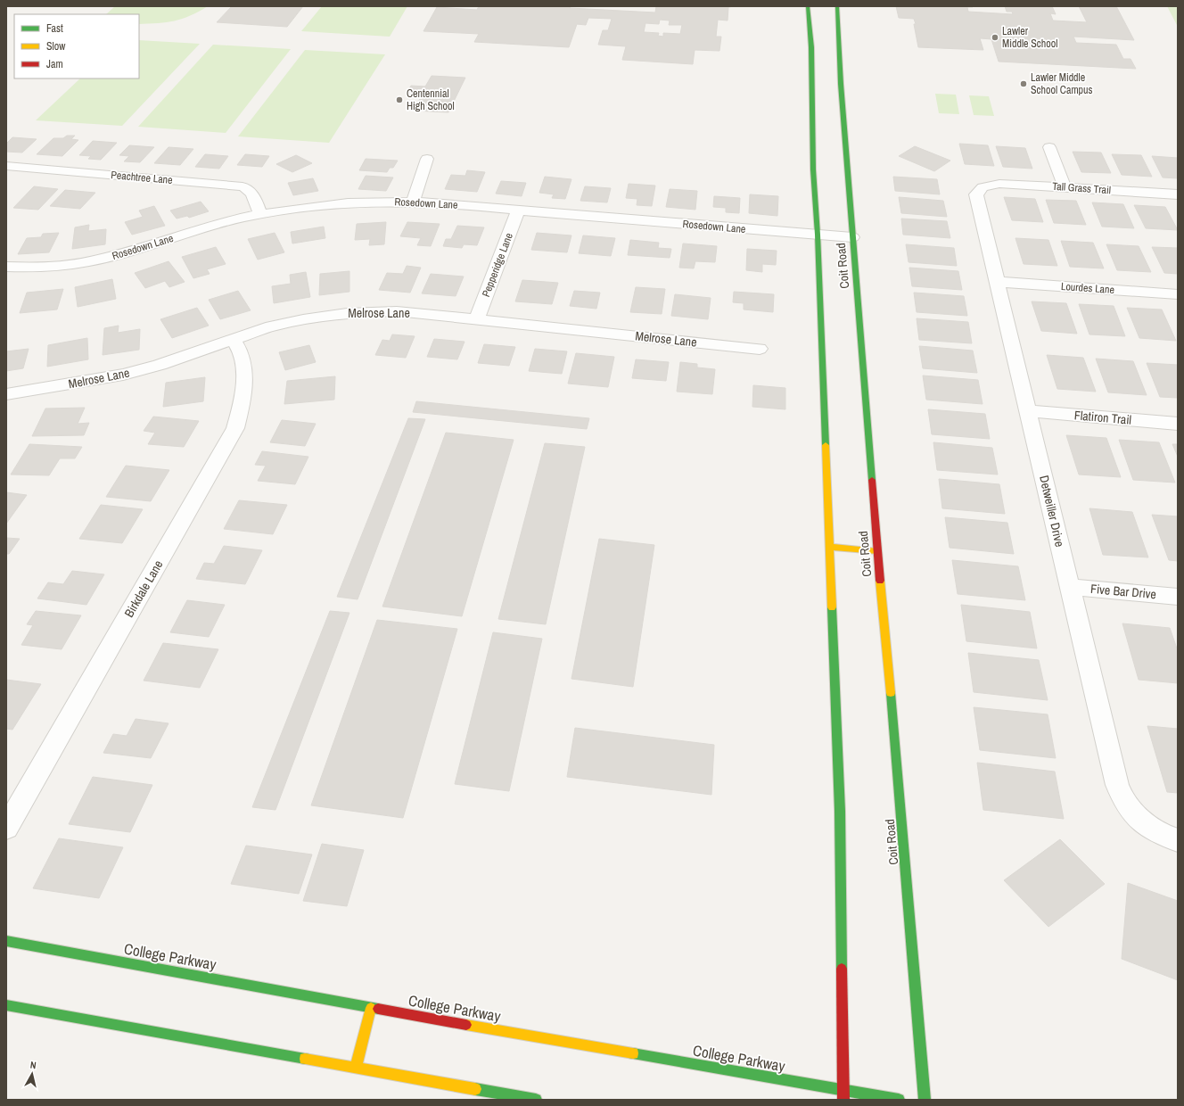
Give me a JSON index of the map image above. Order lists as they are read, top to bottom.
{
  "streets": {
    "main road": ["Coit Road", "College Parkway"],
    "street": [
      "Peachtree Lane",
      "Tall Grass Trail",
      "Rosedown Lane",
      "Pepperidge Lane",
      "Lourdes Lane",
      "Melrose Lane",
      "Flatiron Trail",
      "Detweiller Drive",
      "Birkdale Lane",
      "Five Bar Drive"
    ]
  },
  "crossings": [
    ["Peachtree Lane", "Rosedown Lane"],
    ["Tall Grass Trail", "Detweiller Drive"],
    ["Rosedown Lane", "Pepperidge Lane"],
    ["Rosedown Lane", "Coit Road"],
    ["Pepperidge Lane", "Melrose Lane"],
    ["Coit Road", "College Parkway"],
    ["Lourdes Lane", "Detweiller Drive"],
    ["Melrose Lane", "Birkdale Lane"],
    ["Flatiron Trail", "Detweiller Drive"],
    ["Detweiller Drive", "Five Bar Drive"]
  ],
  "places": ["Lawler Middle School", "Lawler Middle School Campus", "Centennial High School"],
  "legend": ["Fast", "Slow", "Jam"],
  "north": "top"
}
